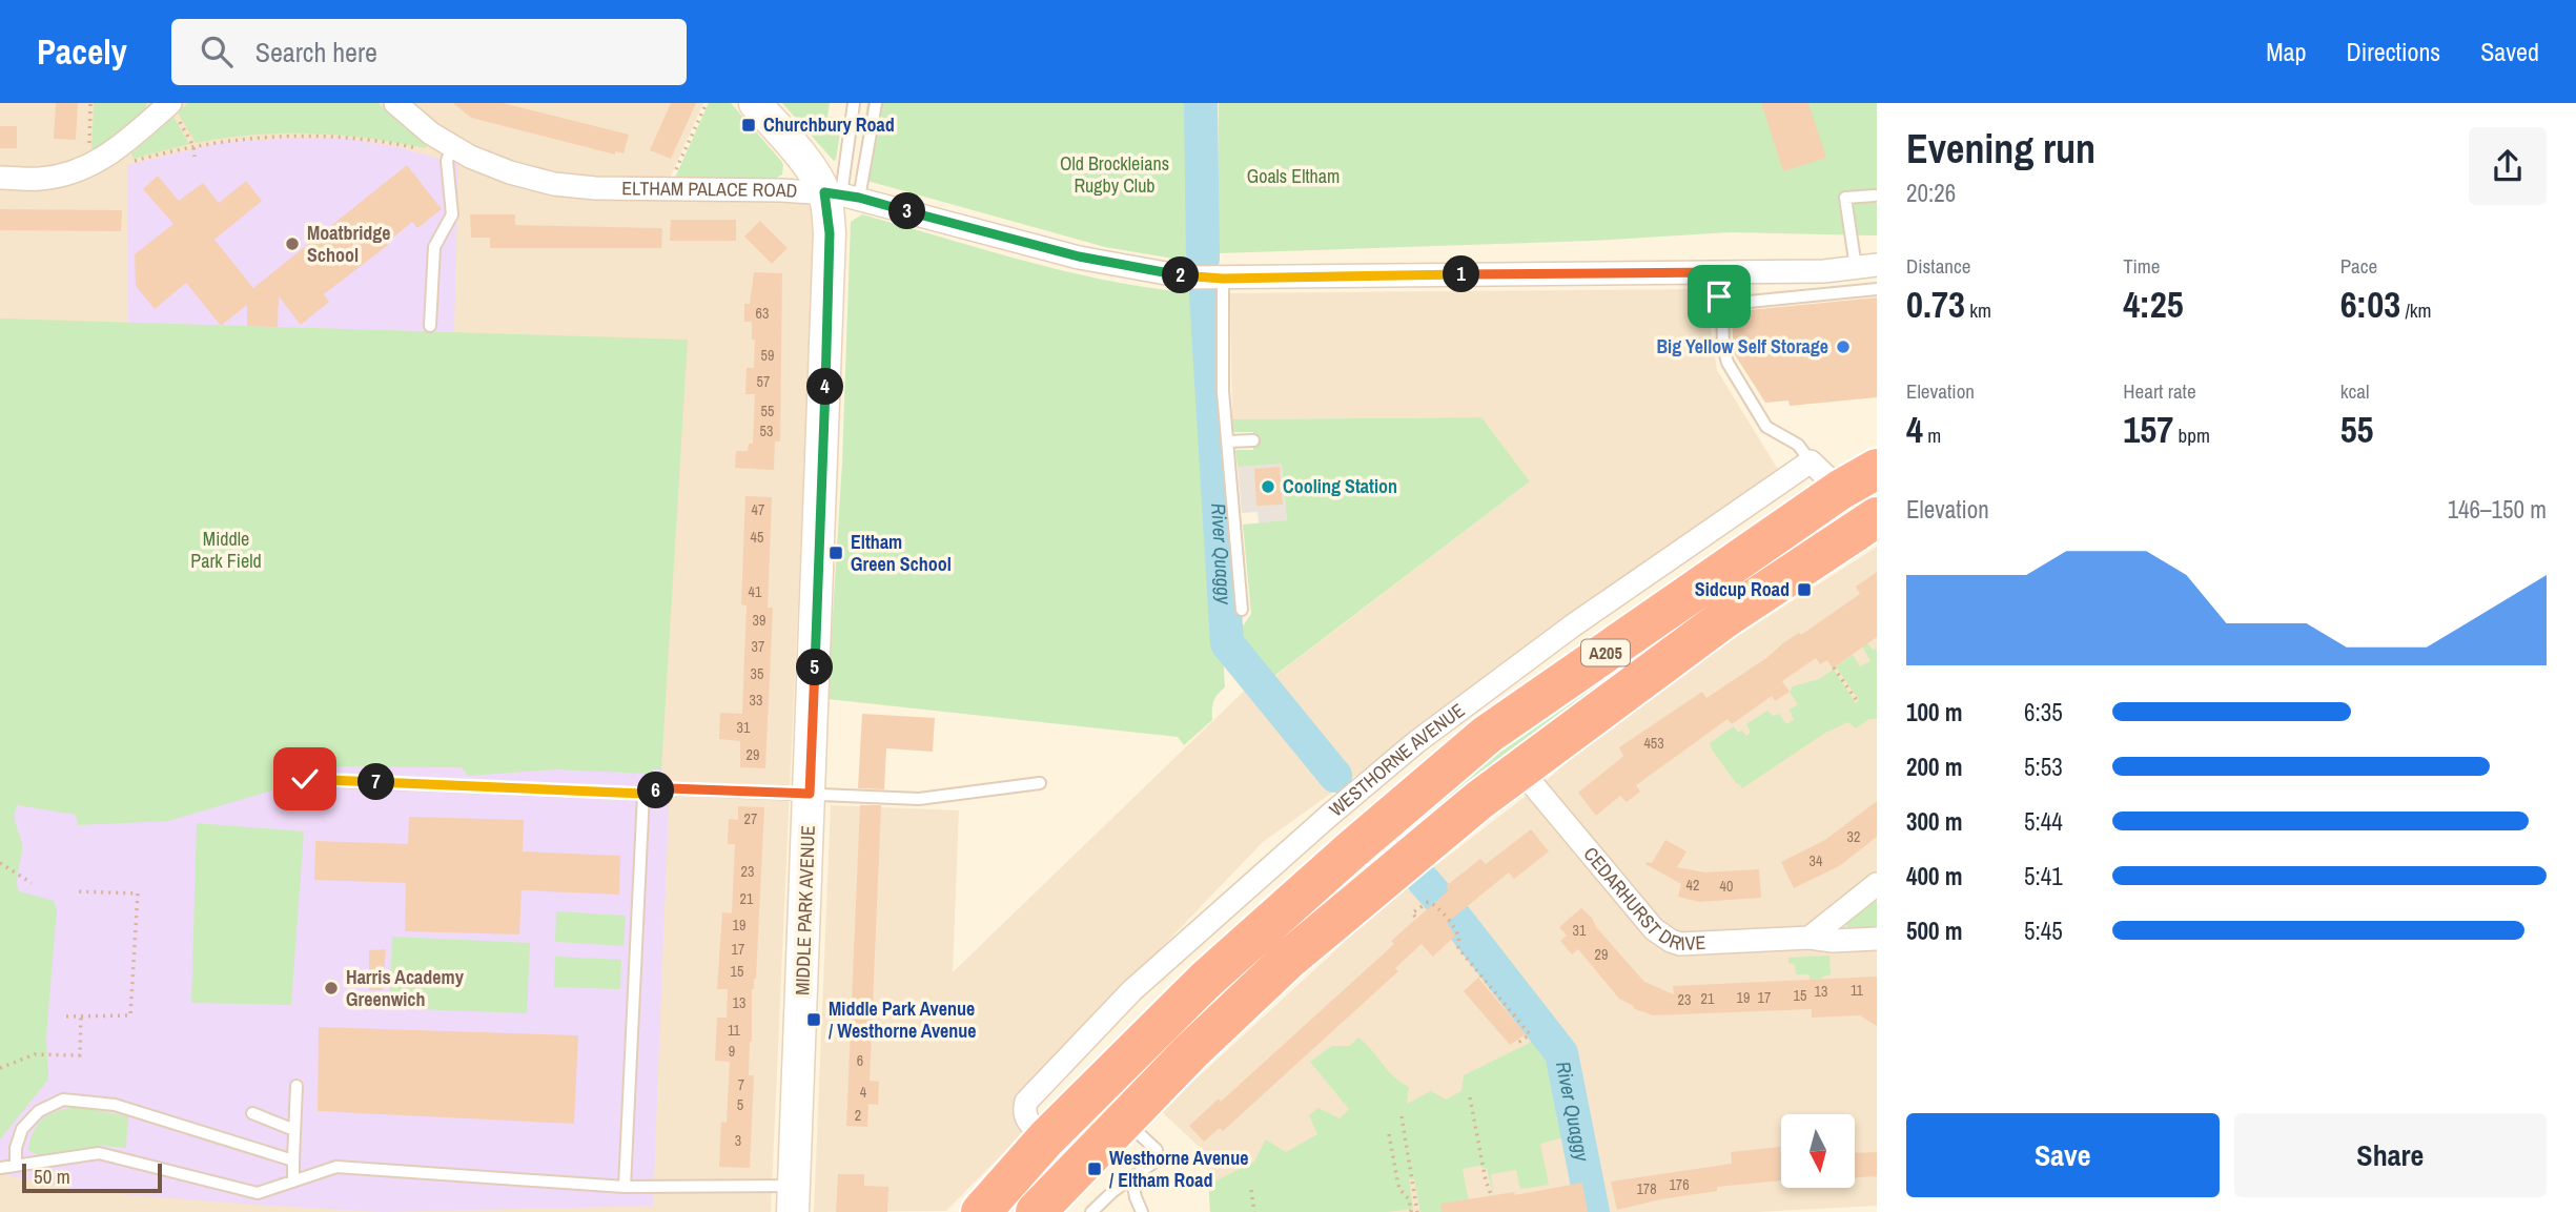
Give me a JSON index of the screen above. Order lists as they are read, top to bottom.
{
  "streets": {
    "highway": ["A205", "WESTHORNE AVENUE"],
    "street": ["ELTHAM PALACE ROAD", "CEDARHURST DRIVE", "MIDDLE PARK AVENUE"]
  },
  "crossings": [
    ["ELTHAM PALACE ROAD", "MIDDLE PARK AVENUE"],
    ["A205", "CEDARHURST DRIVE"]
  ],
  "water": ["River Quaggy"],
  "parks": ["Old Brockleians Rugby Club", "Goals Eltham", "Middle Park Field"],
  "places": {
    "transit": [
      "Churchbury Road",
      "Eltham Green School",
      "Sidcup Road",
      "Middle Park Avenue / Westhorne Avenue",
      "Westhorne Avenue / Eltham Road"
    ],
    "other": [
      "Moatbridge School",
      "Big Yellow Self Storage",
      "Cooling Station",
      "Harris Academy Greenwich"
    ]
  },
  "house_numbers": [
    "63",
    "59",
    "57",
    "55",
    "53",
    "47",
    "45",
    "41",
    "39",
    "37",
    "35",
    "33",
    "31",
    "453",
    "29",
    "27",
    "32",
    "34",
    "23",
    "42",
    "40",
    "21",
    "19",
    "31",
    "17",
    "29",
    "15",
    "11",
    "13",
    "15",
    "19",
    "17",
    "21",
    "23",
    "13",
    "11",
    "9",
    "6",
    "7",
    "4",
    "5",
    "2",
    "3",
    "176",
    "178"
  ],
  "scale_bar": "50 m",
  "north": "bottom",
  "page": {
    "header": "Pacely",
    "search": "Search here",
    "nav": ["Map", "Directions", "Saved"],
    "heading": ["Evening run", "20:26"],
    "pins": [
      "3",
      "1",
      "2",
      "4",
      "5",
      "7",
      "6"
    ],
    "stats": [
      ["Distance", "0.73 km"],
      ["Time", "4:25"],
      ["Pace", "6:03 /km"],
      ["Elevation", "4 m"],
      ["Heart rate", "157 bpm"],
      ["kcal", "55"]
    ],
    "chart": ["Elevation", "146–150 m"],
    "list": [
      {
        "name": "100 m",
        "note": "6:35"
      },
      {
        "name": "200 m",
        "note": "5:53"
      },
      {
        "name": "300 m",
        "note": "5:44"
      },
      {
        "name": "400 m",
        "note": "5:41"
      },
      {
        "name": "500 m",
        "note": "5:45"
      }
    ],
    "buttons": ["Save", "Share"],
    "scale": "50 m"
  }
}
